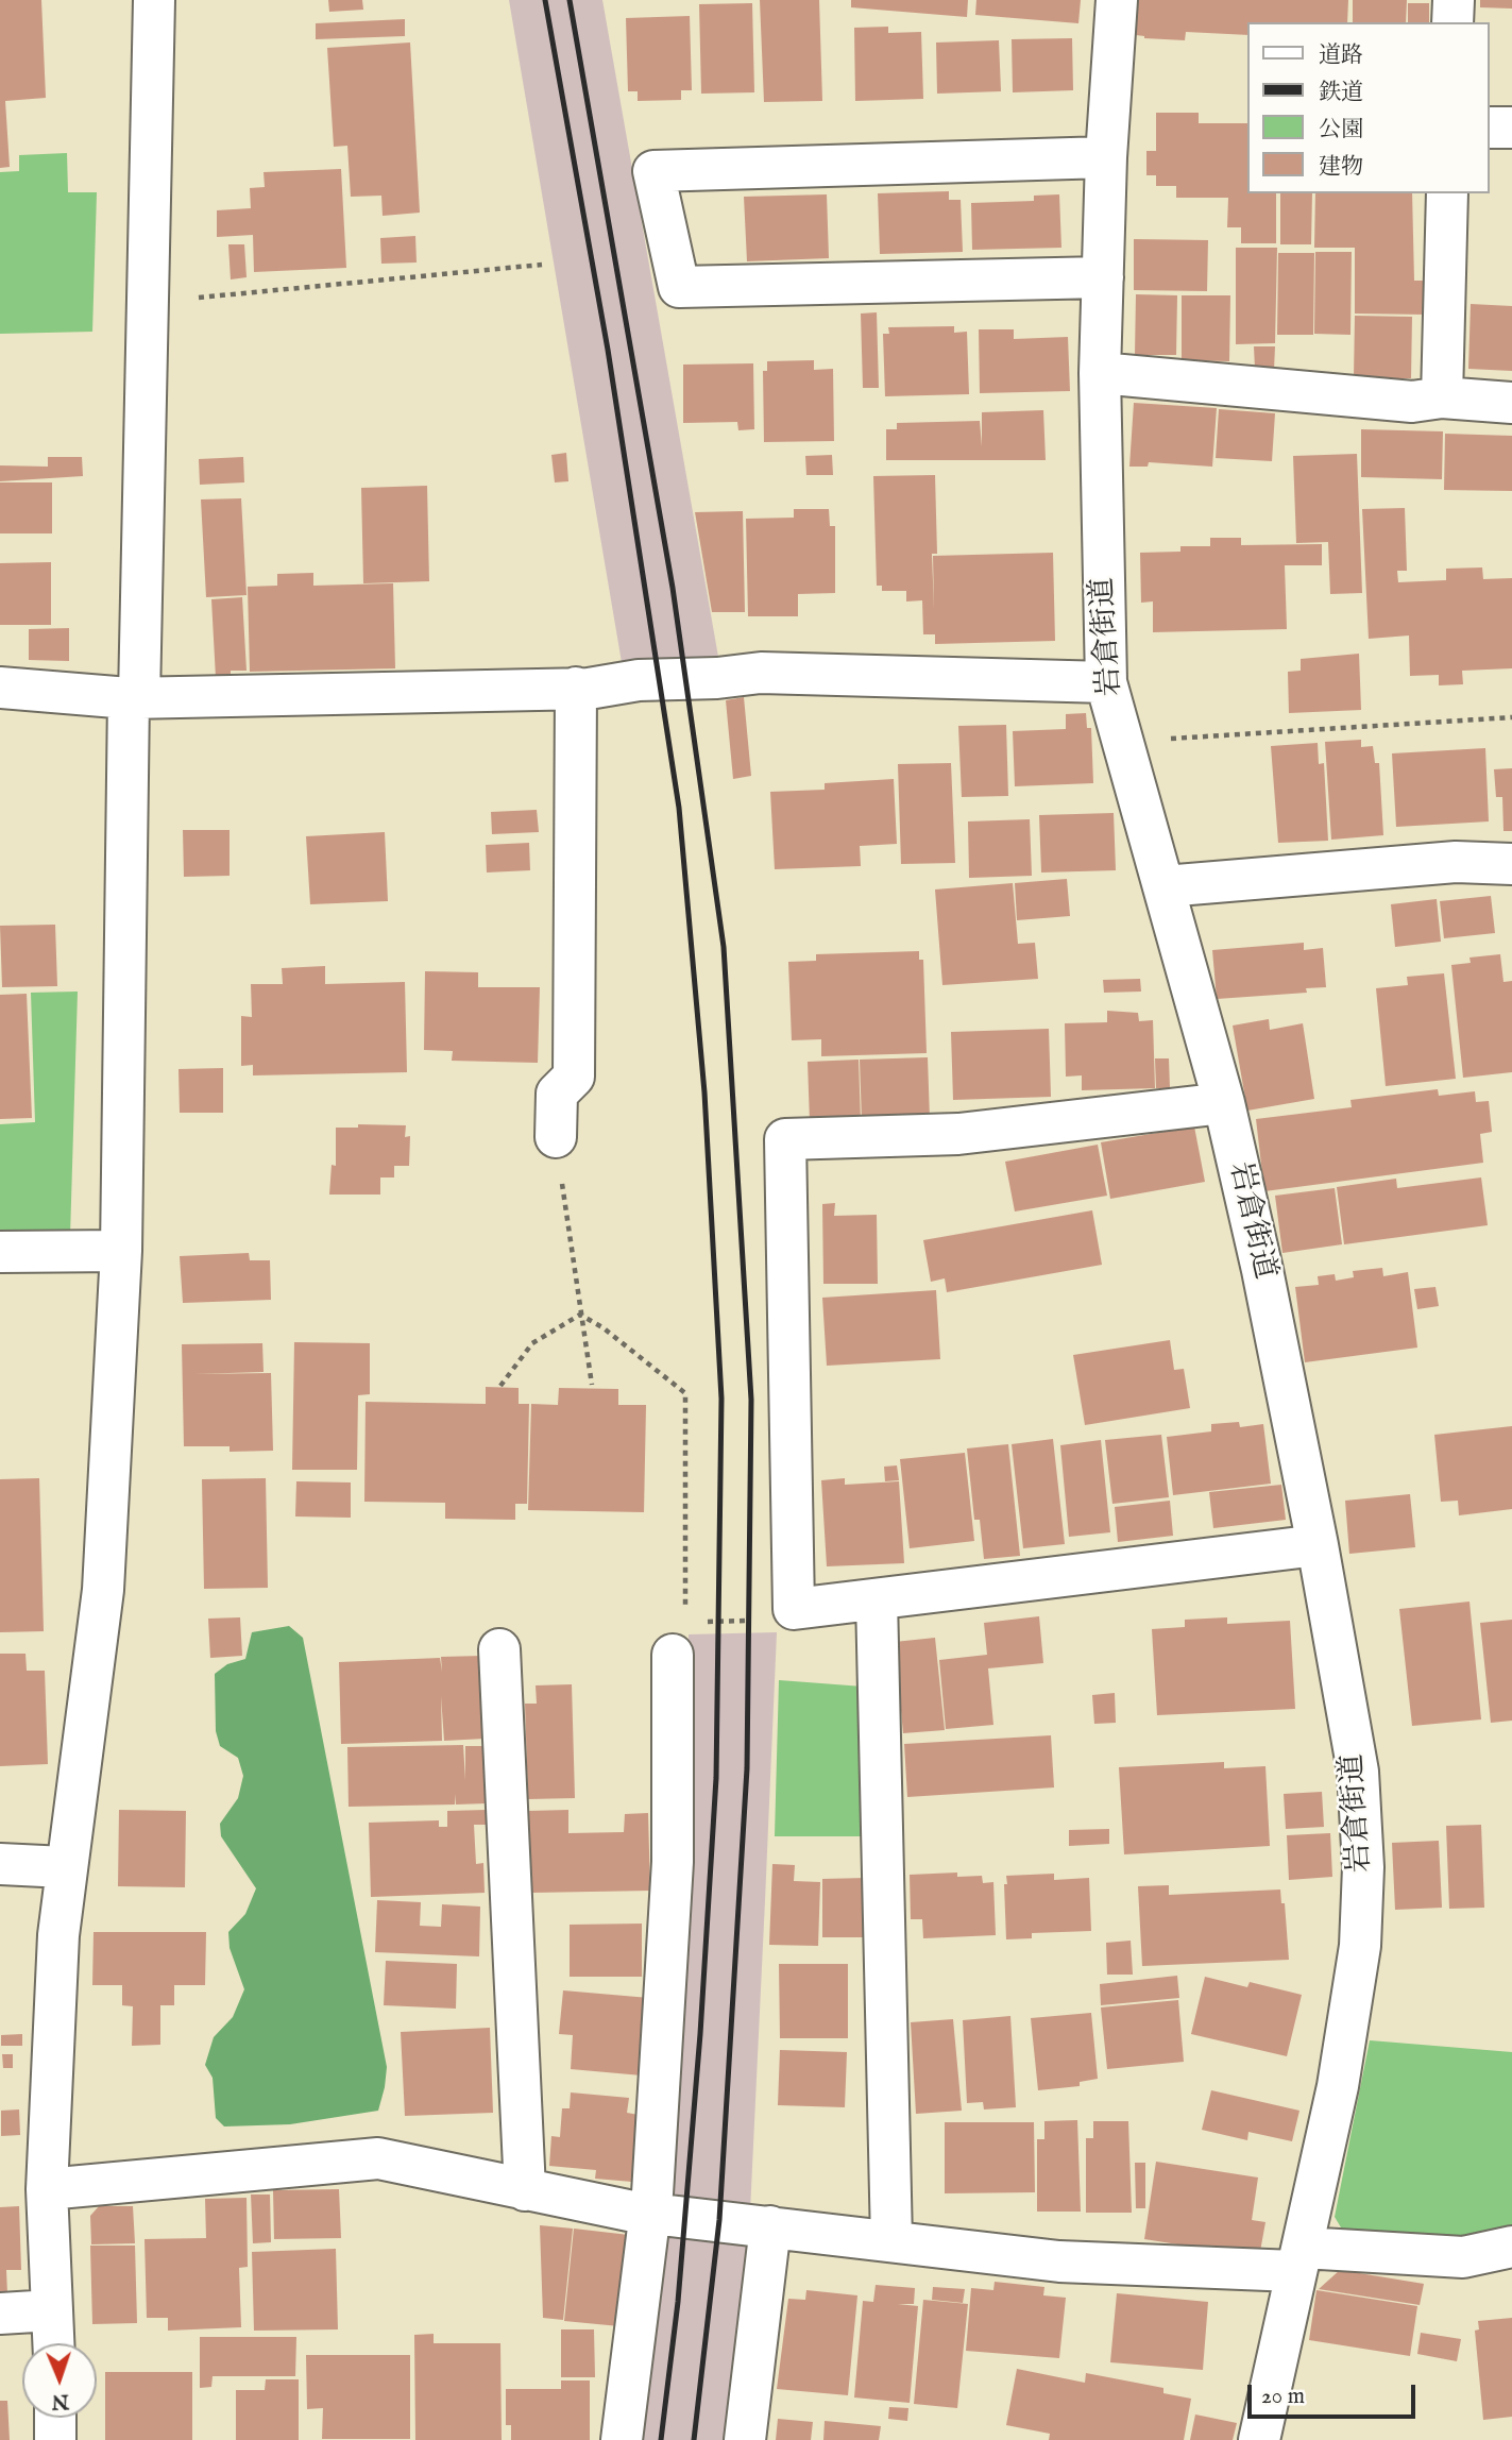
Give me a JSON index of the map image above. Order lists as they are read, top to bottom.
{
  "streets": {
    "street": ["岩倉街道"]
  },
  "legend": [
    "道路",
    "鉄道",
    "公園",
    "建物"
  ],
  "scale_bar": "20 m",
  "north": "bottom"
}
